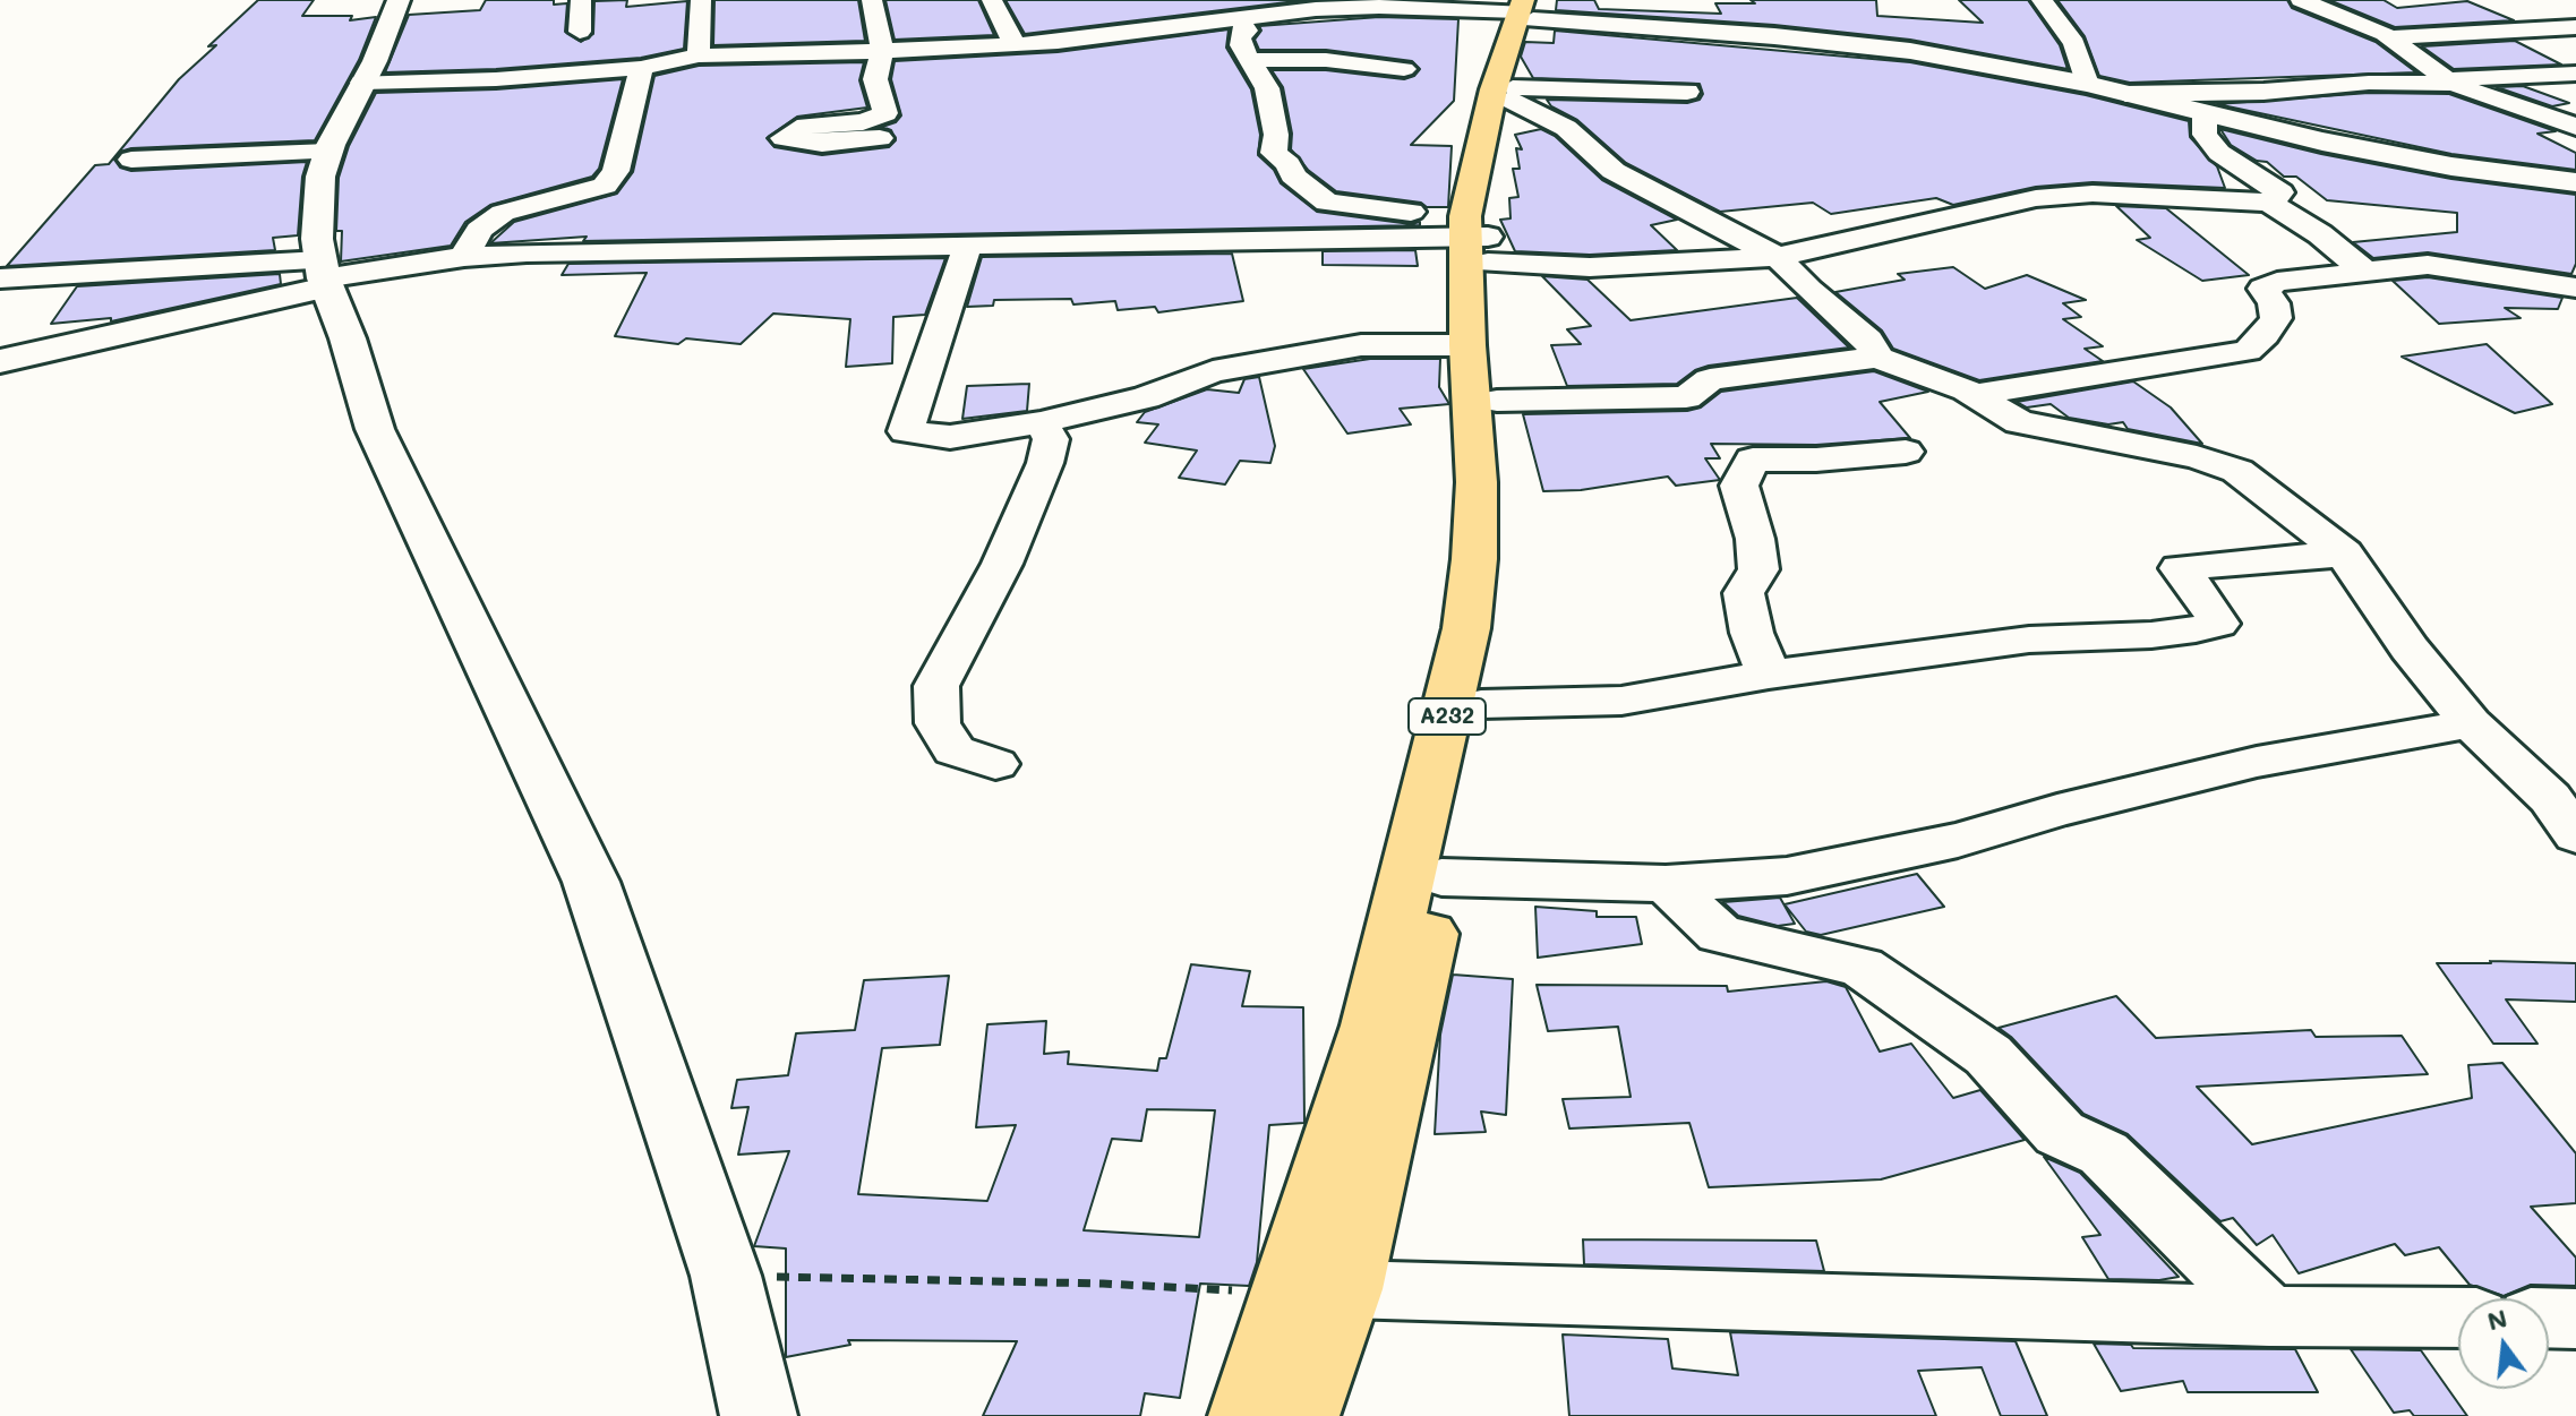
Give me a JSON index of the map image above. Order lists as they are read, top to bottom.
{
  "streets": {
    "main road": ["A232"]
  },
  "north": "top"
}
